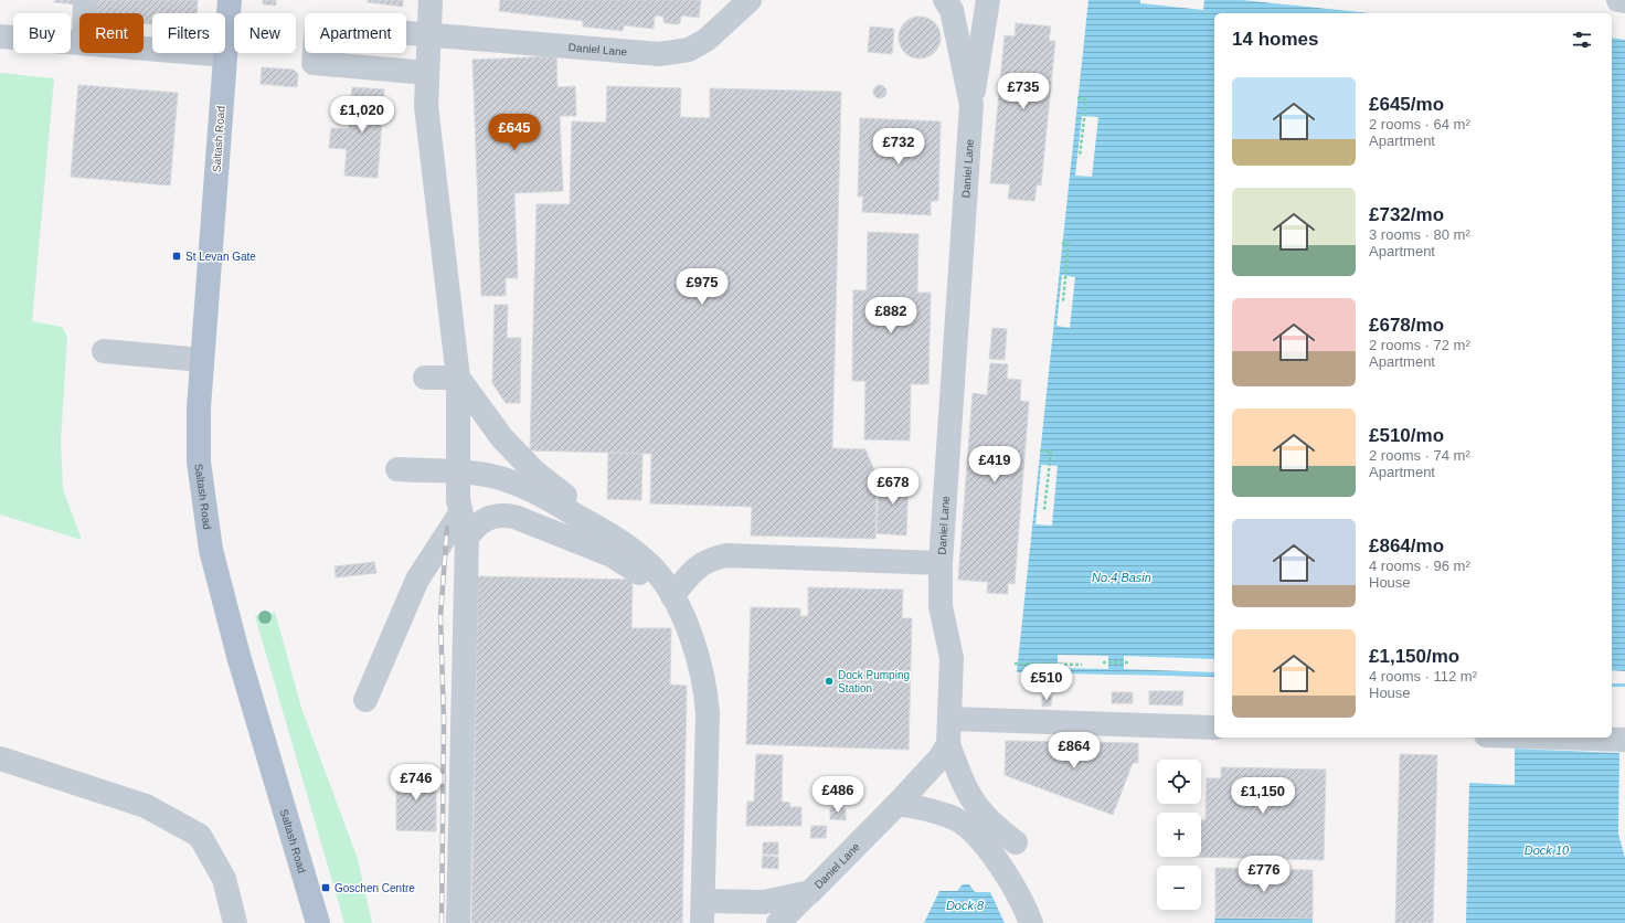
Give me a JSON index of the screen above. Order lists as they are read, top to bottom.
{
  "streets": {
    "main road": ["Saltash Road"],
    "street": ["Daniel Lane"]
  },
  "water": ["No.4 Basin", "Dock 10", "Dock 8"],
  "places": {
    "transit": ["St Levan Gate", "Goschen Centre"],
    "other": ["Dock Pumping Station"]
  },
  "page": {
    "chip": [
      "Buy",
      "Rent",
      "Filters",
      "New",
      "Apartment"
    ],
    "heading": "14 homes",
    "list": [
      {
        "name": "£645/mo",
        "note": "2 rooms · 64 m² · Apartment"
      },
      {
        "name": "£732/mo",
        "note": "3 rooms · 80 m² · Apartment"
      },
      {
        "name": "£678/mo",
        "note": "2 rooms · 72 m² · Apartment"
      },
      {
        "name": "£510/mo",
        "note": "2 rooms · 74 m² · Apartment"
      },
      {
        "name": "£864/mo",
        "note": "4 rooms · 96 m² · House"
      },
      {
        "name": "£1,150/mo",
        "note": "4 rooms · 112 m² · House"
      }
    ],
    "price": [
      "£735",
      "£1,020",
      "£645",
      "£732",
      "£975",
      "£882",
      "£419",
      "£678",
      "£510",
      "£864",
      "£746",
      "£486",
      "£1,150",
      "£776"
    ],
    "map_buttons": ["+", "−"]
  }
}
